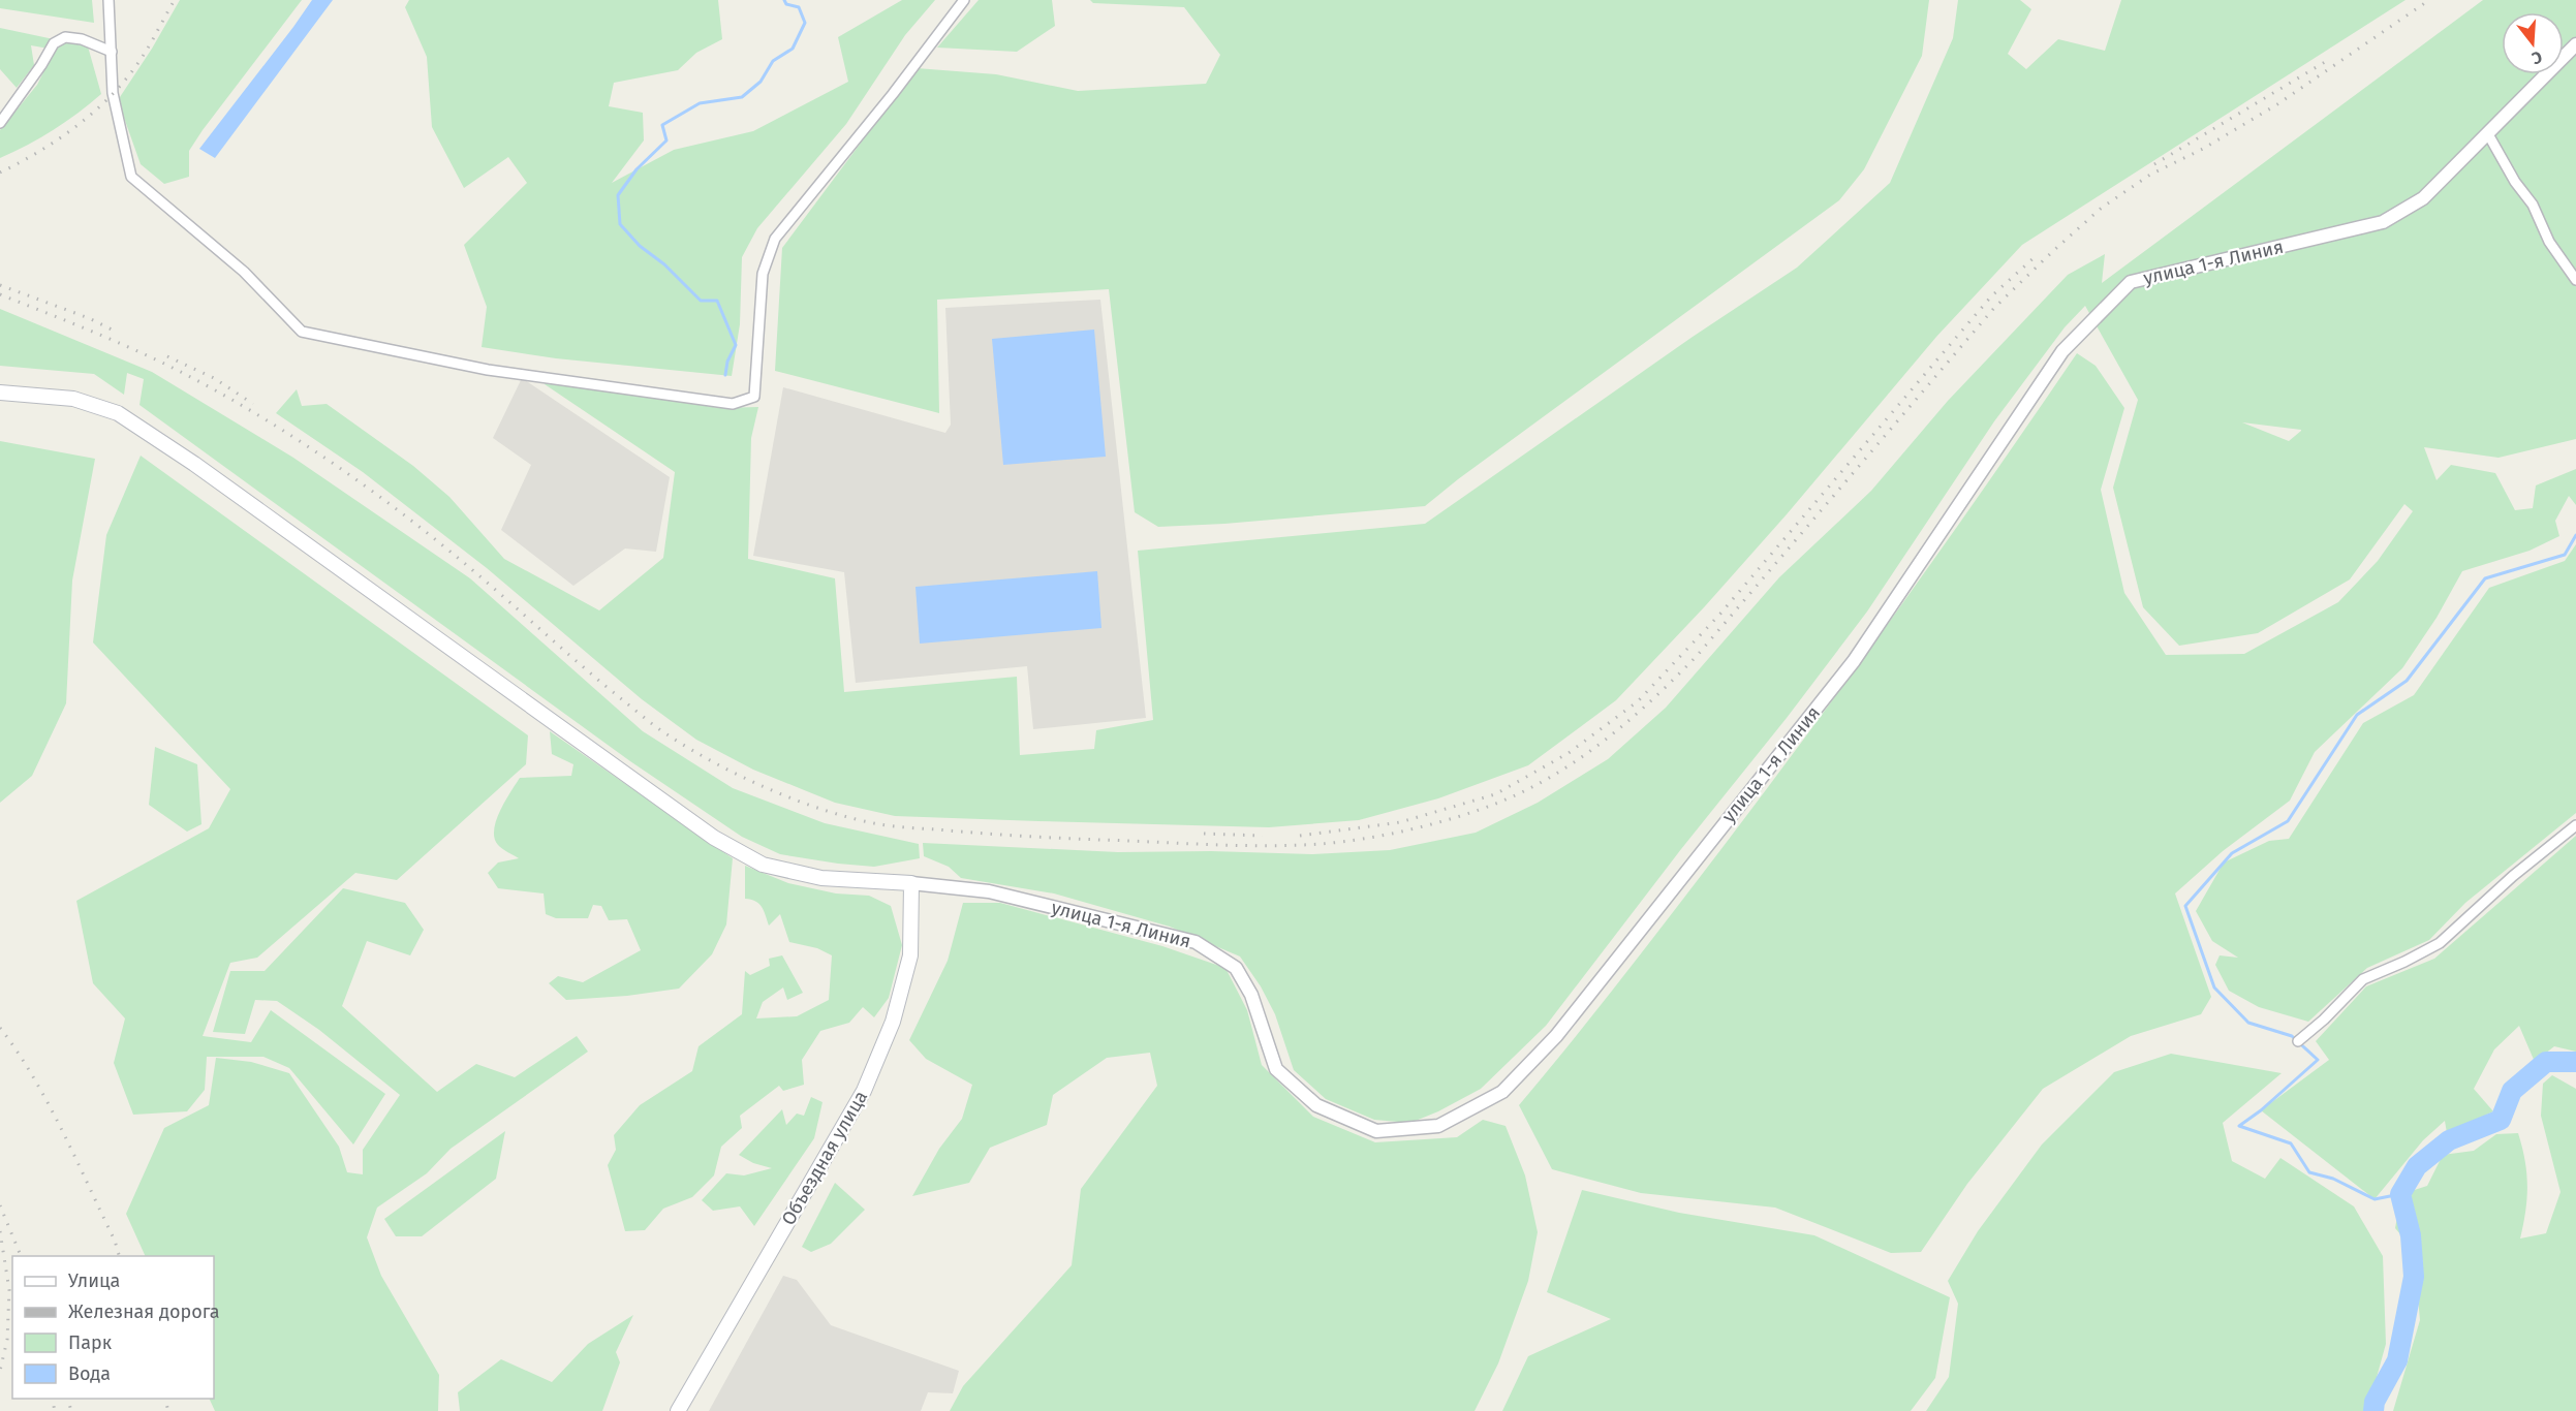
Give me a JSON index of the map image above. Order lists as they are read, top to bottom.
{
  "streets": {
    "main road": ["Объездная улица"],
    "street": ["улица 1-я Линия"]
  },
  "crossings": [
    ["улица 1-я Линия", "Объездная улица"]
  ],
  "legend": [
    "Улица",
    "Железная дорога",
    "Парк",
    "Вода"
  ],
  "north": "bottom"
}
